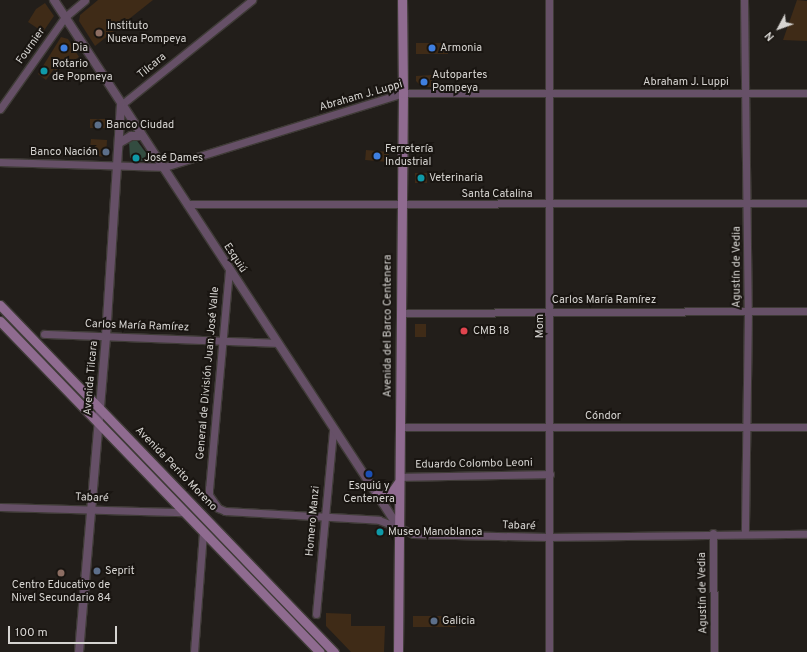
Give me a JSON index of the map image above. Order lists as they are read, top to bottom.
{
  "streets": {
    "main road": ["Avenida del Barco Centenera", "Avenida Perito Moreno"],
    "street": [
      "Fournier",
      "Tilcara",
      "Abraham J. Luppi",
      "Santa Catalina",
      "Esquiú",
      "Agustín de Vedia",
      "Carlos María Ramírez",
      "Mom",
      "General de División Juan José Valle",
      "Avenida Tilcara",
      "Cóndor",
      "Eduardo Colombo Leoni",
      "Tabaré",
      "Homero Manzi"
    ]
  },
  "crossings": [
    ["Fournier", "Esquiú"],
    ["Tilcara", "Esquiú"],
    ["Tilcara", "Avenida Tilcara"],
    ["Abraham J. Luppi", "Esquiú"],
    ["Abraham J. Luppi", "Agustín de Vedia"],
    ["Abraham J. Luppi", "Avenida del Barco Centenera"],
    ["Abraham J. Luppi", "Mom"],
    ["Abraham J. Luppi", "Avenida Tilcara"],
    ["Santa Catalina", "Esquiú"],
    ["Santa Catalina", "Agustín de Vedia"],
    ["Santa Catalina", "Avenida del Barco Centenera"],
    ["Santa Catalina", "Mom"],
    ["Esquiú", "Carlos María Ramírez"],
    ["Esquiú", "Avenida del Barco Centenera"],
    ["Esquiú", "General de División Juan José Valle"],
    ["Esquiú", "Avenida Tilcara"],
    ["Esquiú", "Tabaré"],
    ["Esquiú", "Homero Manzi"],
    ["Agustín de Vedia", "Carlos María Ramírez"],
    ["Agustín de Vedia", "Cóndor"],
    ["Agustín de Vedia", "Tabaré"],
    ["Carlos María Ramírez", "Avenida del Barco Centenera"],
    ["Carlos María Ramírez", "Mom"],
    ["Carlos María Ramírez", "General de División Juan José Valle"],
    ["Carlos María Ramírez", "Avenida Tilcara"],
    ["Avenida del Barco Centenera", "Cóndor"],
    ["Avenida del Barco Centenera", "Eduardo Colombo Leoni"],
    ["Avenida del Barco Centenera", "Tabaré"],
    ["Mom", "Cóndor"],
    ["Mom", "Eduardo Colombo Leoni"],
    ["Mom", "Tabaré"],
    ["General de División Juan José Valle", "Tabaré"],
    ["Avenida Tilcara", "Avenida Perito Moreno"],
    ["Avenida Tilcara", "Tabaré"],
    ["Tabaré", "Homero Manzi"]
  ],
  "places": [
    "Instituto Nueva Pompeya",
    "Dia",
    "Armonia",
    "Rotario de Popmeya",
    "Autopartes Pompeya",
    "Banco Ciudad",
    "Banco Nación",
    "Ferretería Industrial",
    "José Dames",
    "Veterinaria",
    "CMB 18",
    "Esquiú y Centenera",
    "Museo Manoblanca",
    "Seprit",
    "Centro Educativo de Nivel Secundario 84",
    "Galicia"
  ],
  "scale_bar": "100 m",
  "north": "bottom left"
}
